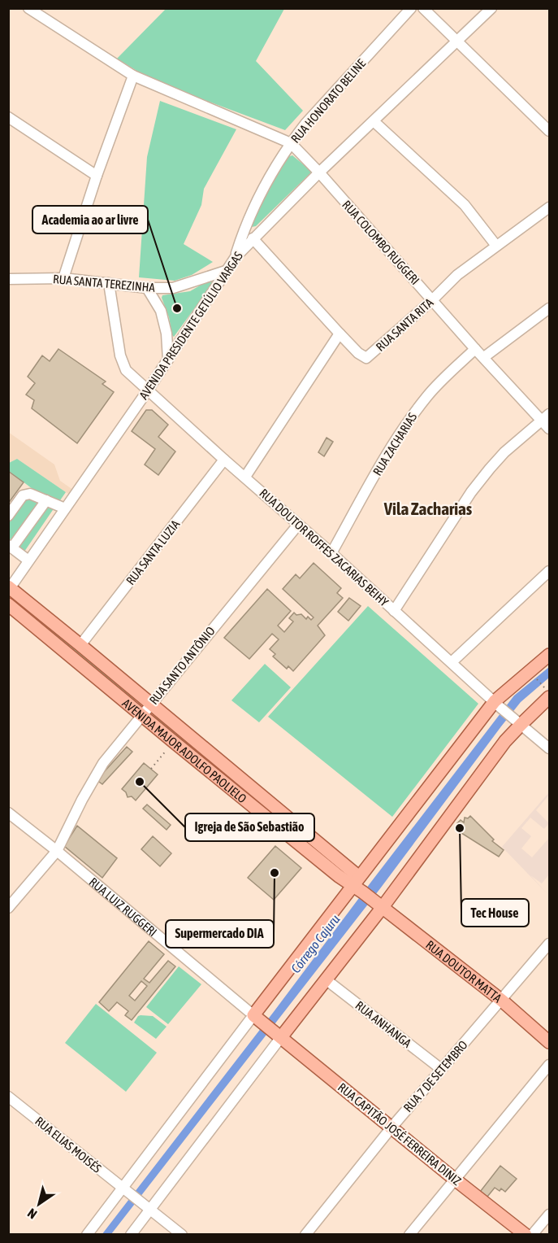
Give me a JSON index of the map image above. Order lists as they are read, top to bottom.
{
  "streets": {
    "main road": ["AVENIDA MAJOR ADOLFO PAOLIELO", "RUA DOUTOR MATTA", "RUA CAPITÃO JOSÉ FERREIRA DINIZ"],
    "street": [
      "RUA HONORATO BELINE",
      "RUA COLOMBO RUGGERI",
      "RUA SANTA TEREZINHA",
      "RUA SANTA RITA",
      "AVENIDA PRESIDENTE GETÚLIO VARGAS",
      "RUA ZACHARIAS",
      "RUA DOUTOR ROFFES ZACARIAS BEIHY",
      "RUA SANTA LUZIA",
      "RUA SANTO ANTÔNIO",
      "RUA LUIZ RUGGERI",
      "RUA ANHANGA",
      "RUA 7 DE SETEMBRO",
      "RUA ELIAS MOISÉS"
    ]
  },
  "crossings": [
    ["RUA HONORATO BELINE", "RUA COLOMBO RUGGERI"],
    ["RUA HONORATO BELINE", "AVENIDA PRESIDENTE GETÚLIO VARGAS"],
    ["RUA COLOMBO RUGGERI", "RUA SANTA RITA"],
    ["RUA COLOMBO RUGGERI", "AVENIDA PRESIDENTE GETÚLIO VARGAS"],
    ["RUA COLOMBO RUGGERI", "RUA ZACHARIAS"],
    ["RUA SANTA TEREZINHA", "AVENIDA PRESIDENTE GETÚLIO VARGAS"],
    ["RUA SANTA TEREZINHA", "RUA DOUTOR ROFFES ZACARIAS BEIHY"],
    ["RUA SANTA RITA", "AVENIDA PRESIDENTE GETÚLIO VARGAS"],
    ["AVENIDA PRESIDENTE GETÚLIO VARGAS", "RUA DOUTOR ROFFES ZACARIAS BEIHY"],
    ["AVENIDA PRESIDENTE GETÚLIO VARGAS", "AVENIDA MAJOR ADOLFO PAOLIELO"],
    ["RUA ZACHARIAS", "RUA DOUTOR ROFFES ZACARIAS BEIHY"],
    ["RUA DOUTOR ROFFES ZACARIAS BEIHY", "RUA SANTA LUZIA"],
    ["RUA DOUTOR ROFFES ZACARIAS BEIHY", "RUA SANTO ANTÔNIO"],
    ["RUA SANTA LUZIA", "AVENIDA MAJOR ADOLFO PAOLIELO"],
    ["RUA SANTO ANTÔNIO", "AVENIDA MAJOR ADOLFO PAOLIELO"],
    ["RUA SANTO ANTÔNIO", "RUA LUIZ RUGGERI"],
    ["AVENIDA MAJOR ADOLFO PAOLIELO", "RUA DOUTOR MATTA"],
    ["RUA LUIZ RUGGERI", "RUA CAPITÃO JOSÉ FERREIRA DINIZ"],
    ["RUA DOUTOR MATTA", "RUA 7 DE SETEMBRO"],
    ["RUA ANHANGA", "RUA 7 DE SETEMBRO"],
    ["RUA 7 DE SETEMBRO", "RUA CAPITÃO JOSÉ FERREIRA DINIZ"]
  ],
  "districts": ["Vila Zacharias"],
  "water": ["Córrego Cajuru"],
  "places": [
    "Academia ao ar livre",
    "Igreja de São Sebastião",
    "Tec House",
    "Supermercado DIA"
  ],
  "north": "bottom left"
}
